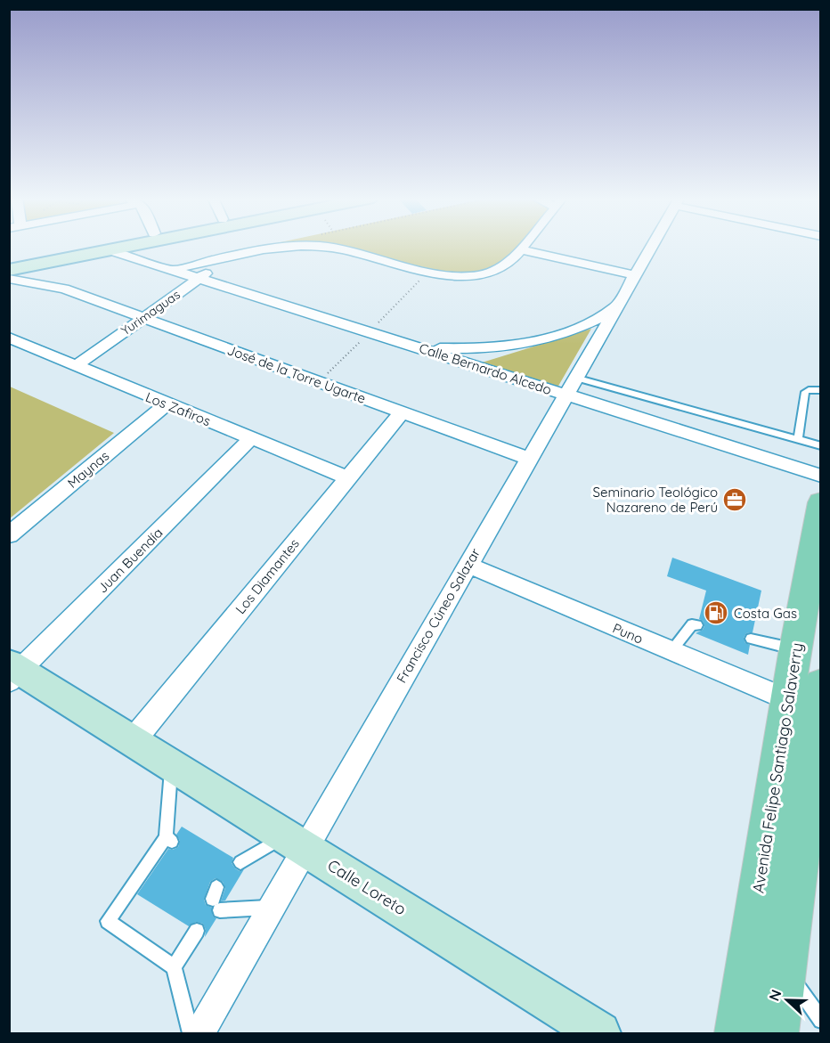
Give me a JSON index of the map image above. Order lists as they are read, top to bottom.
{
  "streets": {
    "main road": ["Avenida Felipe Santiago Salaverry", "Calle Loreto"],
    "street": [
      "Yurimaguas",
      "Calle Bernardo Alcedo",
      "José de la Torre Ugarte",
      "Los Zafiros",
      "Maynas",
      "Juan Buendía",
      "Los Diamantes",
      "Francisco Cúneo Salazar",
      "Puno"
    ]
  },
  "crossings": [
    ["Yurimaguas", "Calle Bernardo Alcedo"],
    ["Yurimaguas", "José de la Torre Ugarte"],
    ["Yurimaguas", "Los Zafiros"],
    ["Calle Bernardo Alcedo", "Francisco Cúneo Salazar"],
    ["José de la Torre Ugarte", "Los Diamantes"],
    ["José de la Torre Ugarte", "Francisco Cúneo Salazar"],
    ["Los Zafiros", "Maynas"],
    ["Los Zafiros", "Juan Buendía"],
    ["Los Zafiros", "Los Diamantes"],
    ["Juan Buendía", "Calle Loreto"],
    ["Los Diamantes", "Calle Loreto"],
    ["Francisco Cúneo Salazar", "Puno"],
    ["Francisco Cúneo Salazar", "Calle Loreto"],
    ["Puno", "Avenida Felipe Santiago Salaverry"]
  ],
  "places": {
    "office": ["Seminario Teológico Nazareno de Perú"],
    "fuel station": ["Costa Gas"]
  },
  "north": "left"
}
